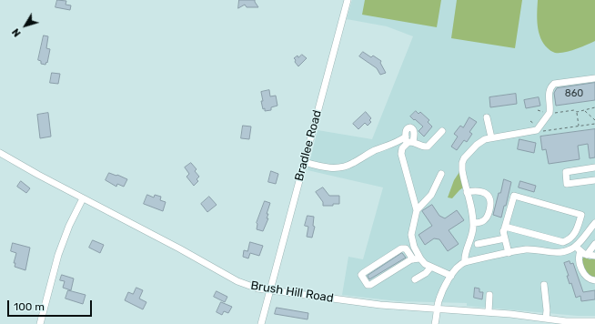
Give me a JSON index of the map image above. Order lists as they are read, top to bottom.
{
  "streets": {
    "street": ["Bradlee Road", "Brush Hill Road"]
  },
  "crossings": [
    ["Bradlee Road", "Brush Hill Road"]
  ],
  "house_numbers": ["860"],
  "scale_bar": "100 m",
  "north": "bottom left"
}
